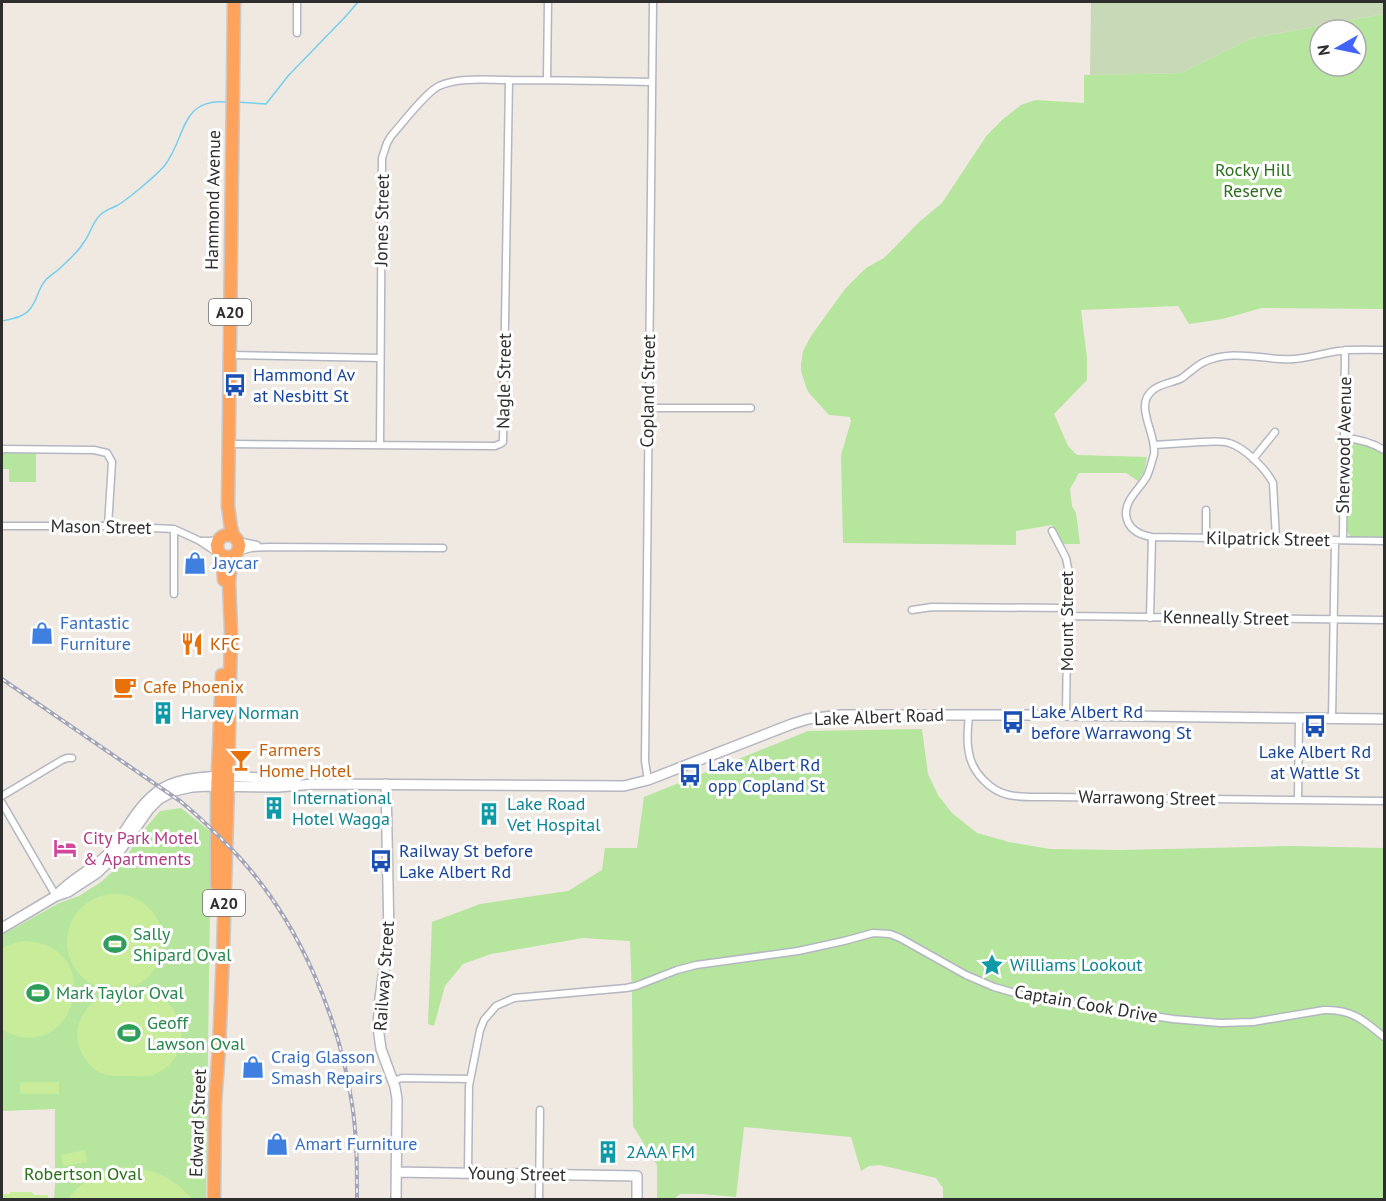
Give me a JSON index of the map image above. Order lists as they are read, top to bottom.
{
  "streets": {
    "highway": ["Hammond Avenue", "A20", "Edward Street"],
    "main road": ["Lake Albert Road", "Railway Street", "Young Street"],
    "street": [
      "Jones Street",
      "Nagle Street",
      "Copland Street",
      "Sherwood Avenue",
      "Mason Street",
      "Kilpatrick Street",
      "Kenneally Street",
      "Mount Street",
      "Warrawong Street",
      "Captain Cook Drive"
    ]
  },
  "crossings": [
    ["Hammond Avenue", "Nagle Street"],
    ["Hammond Avenue", "Mason Street"],
    ["Hammond Avenue", "Lake Albert Road"],
    ["Hammond Avenue", "Edward Street"],
    ["Jones Street", "Nagle Street"],
    ["Jones Street", "Copland Street"],
    ["Copland Street", "Lake Albert Road"],
    ["Sherwood Avenue", "Kilpatrick Street"],
    ["Sherwood Avenue", "Kenneally Street"],
    ["Sherwood Avenue", "Lake Albert Road"],
    ["Kenneally Street", "Mount Street"],
    ["Mount Street", "Lake Albert Road"],
    ["Lake Albert Road", "Warrawong Street"],
    ["Lake Albert Road", "Railway Street"],
    ["Lake Albert Road", "Edward Street"],
    ["Railway Street", "Young Street"],
    ["Captain Cook Drive", "Young Street"]
  ],
  "parks": ["Rocky Hill Reserve", "Robertson Oval"],
  "places": {
    "bus stop": [
      "Hammond Av at Nesbitt St",
      "Lake Albert Rd before Warrawong St",
      "Lake Albert Rd at Wattle St",
      "Lake Albert Rd opp Copland St",
      "Railway St before Lake Albert Rd"
    ],
    "shop": [
      "Jaycar",
      "Fantastic Furniture",
      "Craig Glasson Smash Repairs",
      "Amart Furniture"
    ],
    "restaurant": ["KFC"],
    "cafe": ["Cafe Phoenix"],
    "building": [
      "Harvey Norman",
      "International Hotel Wagga",
      "Lake Road Vet Hospital",
      "2AAA FM"
    ],
    "bar": ["Farmers Home Hotel"],
    "hotel": ["City Park Motel & Apartments"],
    "sports": ["Sally Shipard Oval", "Mark Taylor Oval", "Geoff Lawson Oval"],
    "place": ["Williams Lookout"]
  },
  "north": "left"
}
